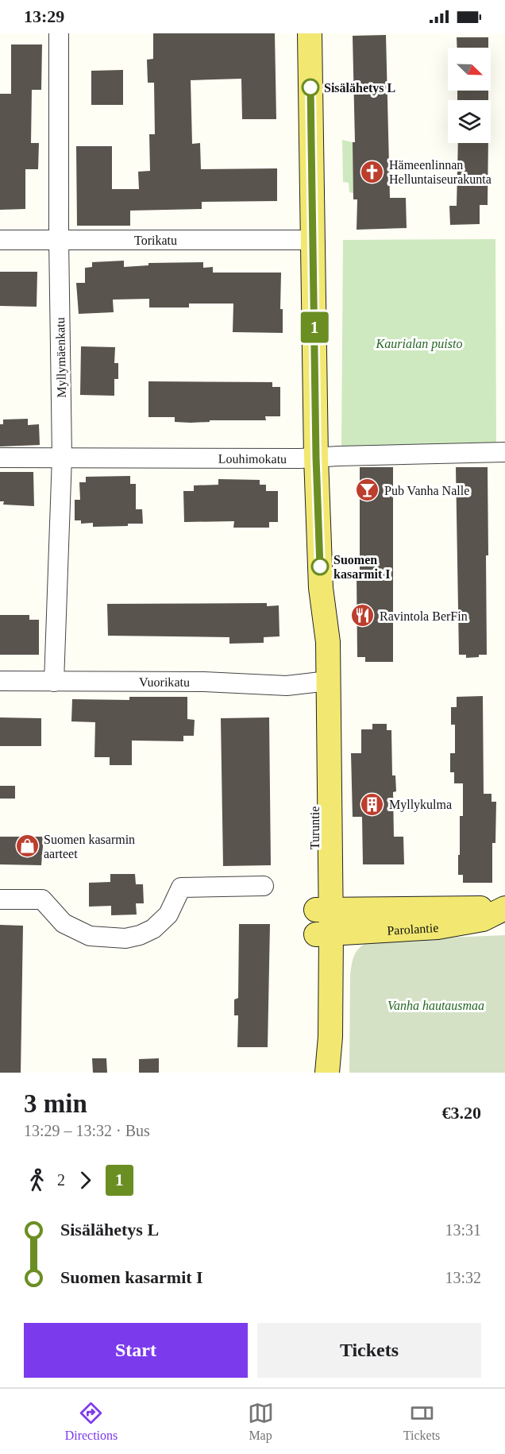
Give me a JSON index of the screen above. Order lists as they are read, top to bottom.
{
  "streets": {
    "main road": ["Turuntie", "Parolantie"],
    "street": [
      "Torikatu",
      "Myllymäenkatu",
      "Louhimokatu",
      "Vuorikatu"
    ]
  },
  "crossings": [
    ["Torikatu", "Myllymäenkatu"],
    ["Torikatu", "Turuntie"],
    ["Myllymäenkatu", "Louhimokatu"],
    ["Myllymäenkatu", "Vuorikatu"],
    ["Louhimokatu", "Turuntie"],
    ["Vuorikatu", "Turuntie"],
    ["Turuntie", "Parolantie"]
  ],
  "parks": ["Kaurialan puisto", "Vanha hautausmaa"],
  "places": {
    "other": ["Sisälähetys L", "Suomen kasarmit I"],
    "church": ["Hämeenlinnan Helluntaiseurakunta"],
    "bar": ["Pub Vanha Nalle"],
    "restaurant": ["Ravintola BerFin"],
    "building": ["Myllykulma"],
    "shop": ["Suomen kasarmin aarteet"]
  },
  "lines": ["bus line 1"],
  "north": "bottom right",
  "page": {
    "status": "13:29",
    "on_map": "1",
    "heading": ["3 min", "13:29 – 13:32 · Bus", "€3.20"],
    "legs": ["2", "1"],
    "list": [
      {
        "name": "Sisälähetys L",
        "value": "13:31"
      },
      {
        "name": "Suomen kasarmit I",
        "value": "13:32"
      }
    ],
    "buttons": ["Start", "Tickets"],
    "tabs": ["Directions", "Map", "Tickets"]
  }
}
